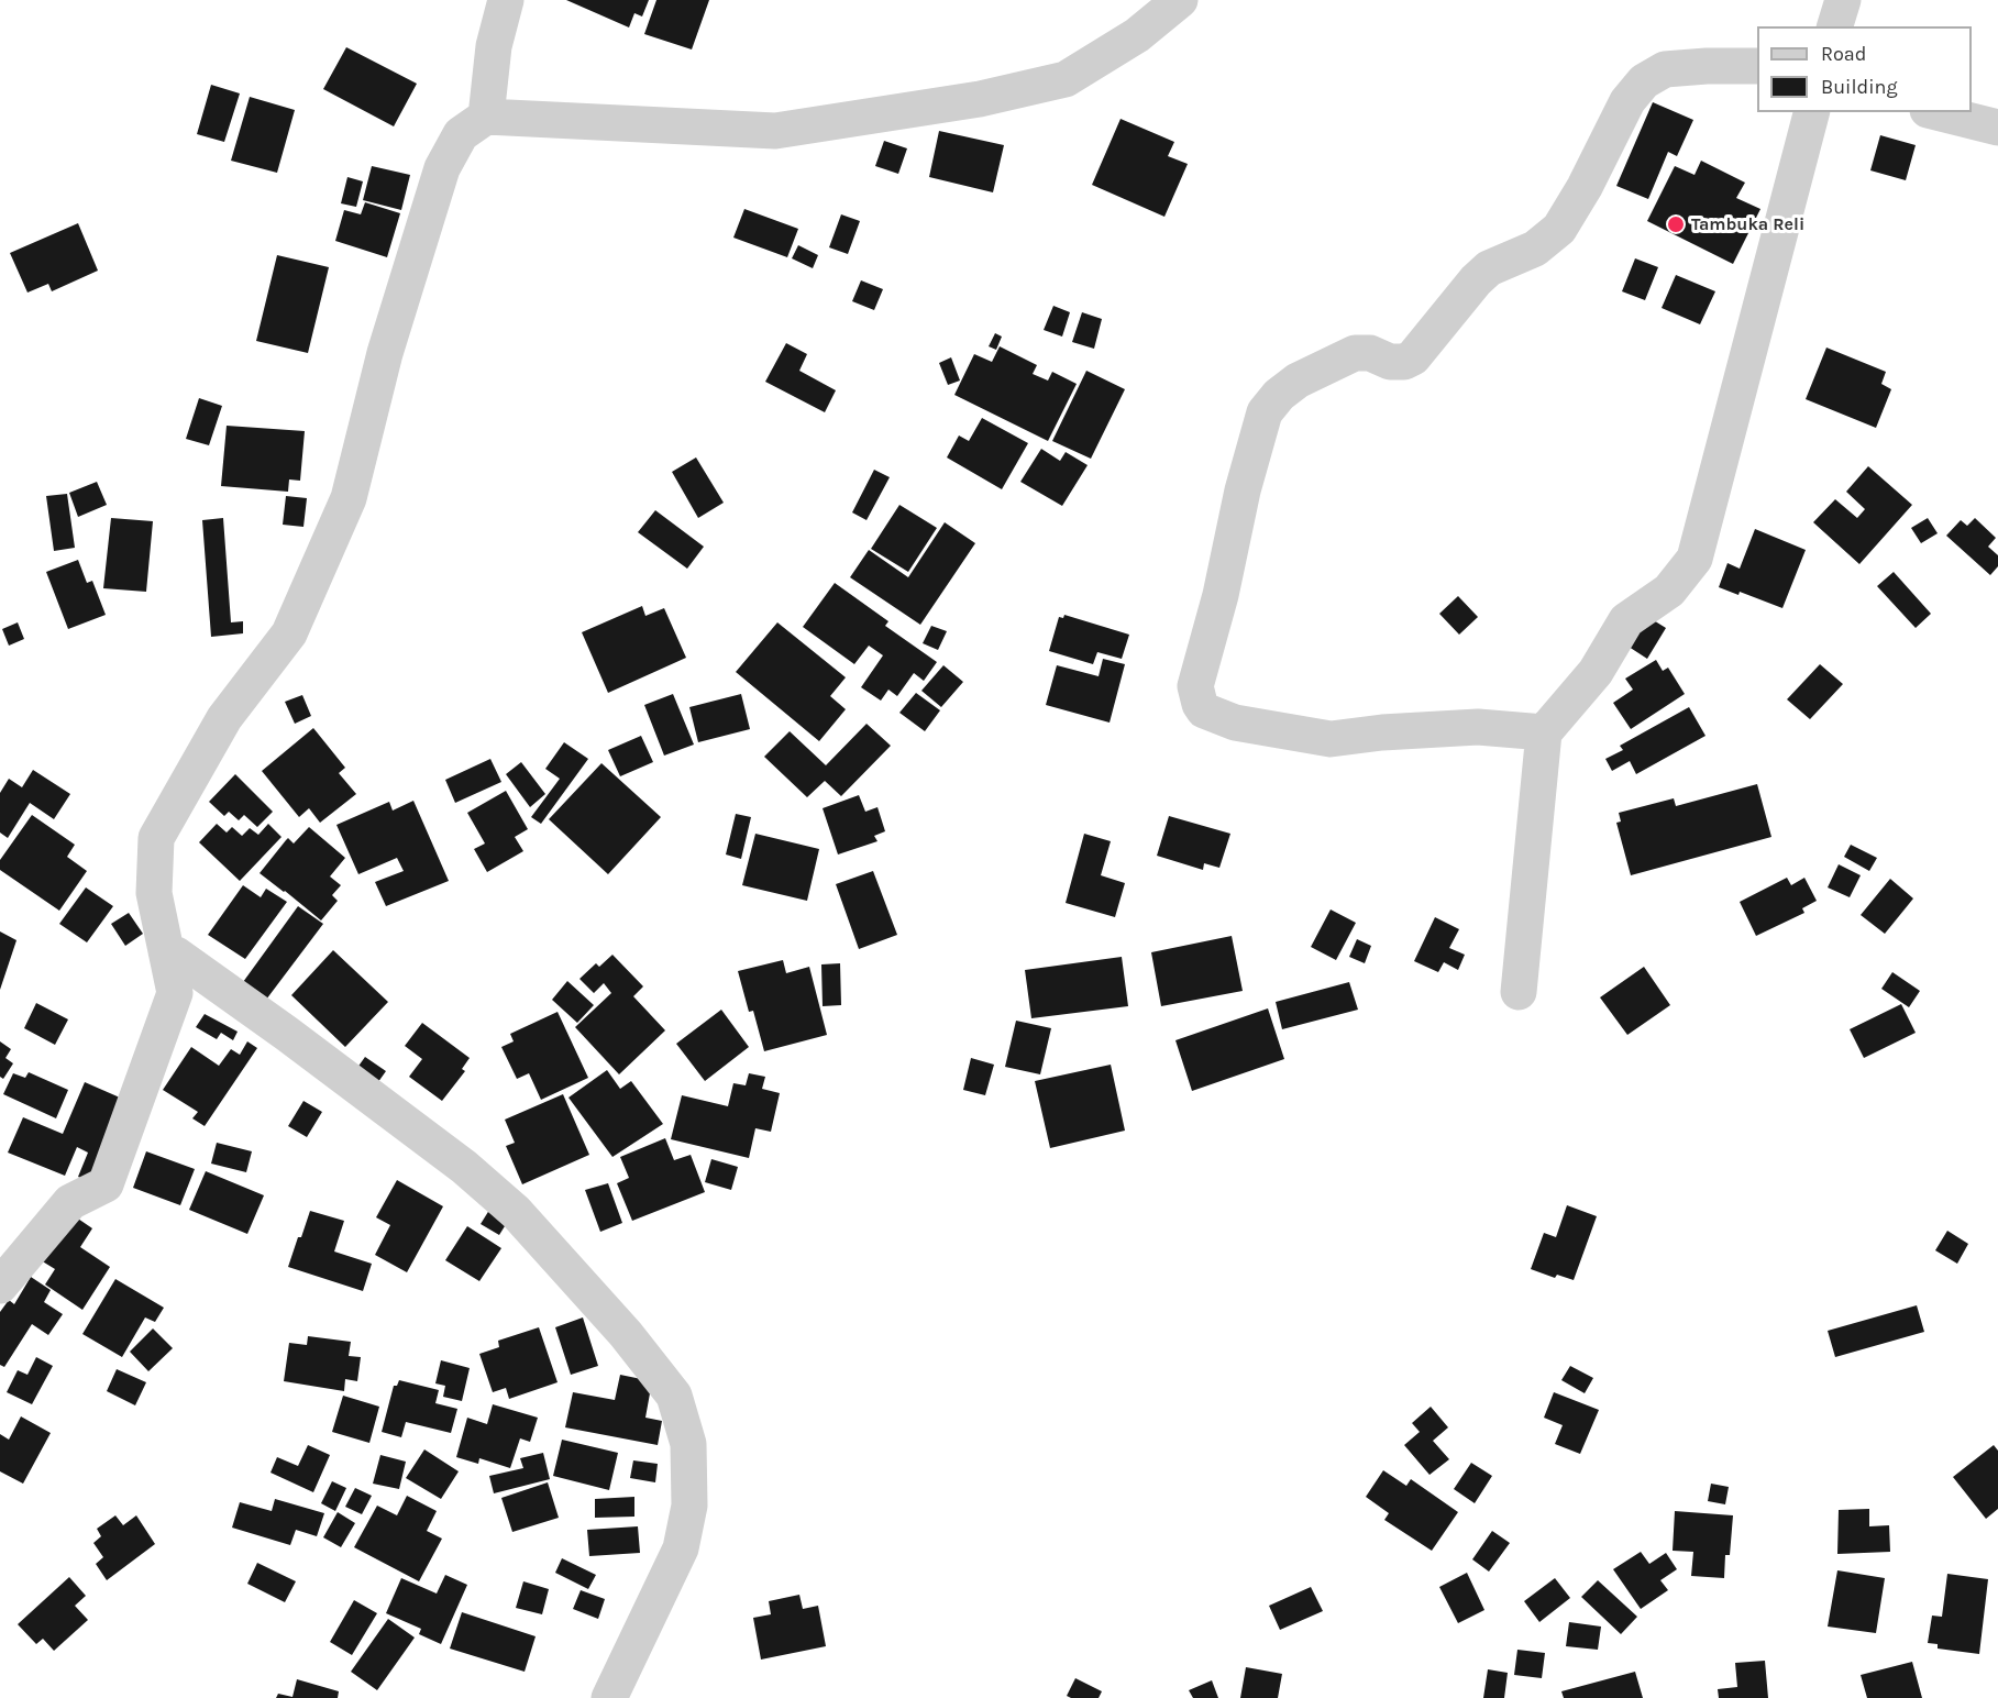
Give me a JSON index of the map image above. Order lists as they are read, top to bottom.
{
  "places": ["Tambuka Reli"],
  "legend": ["Road", "Building"]
}
